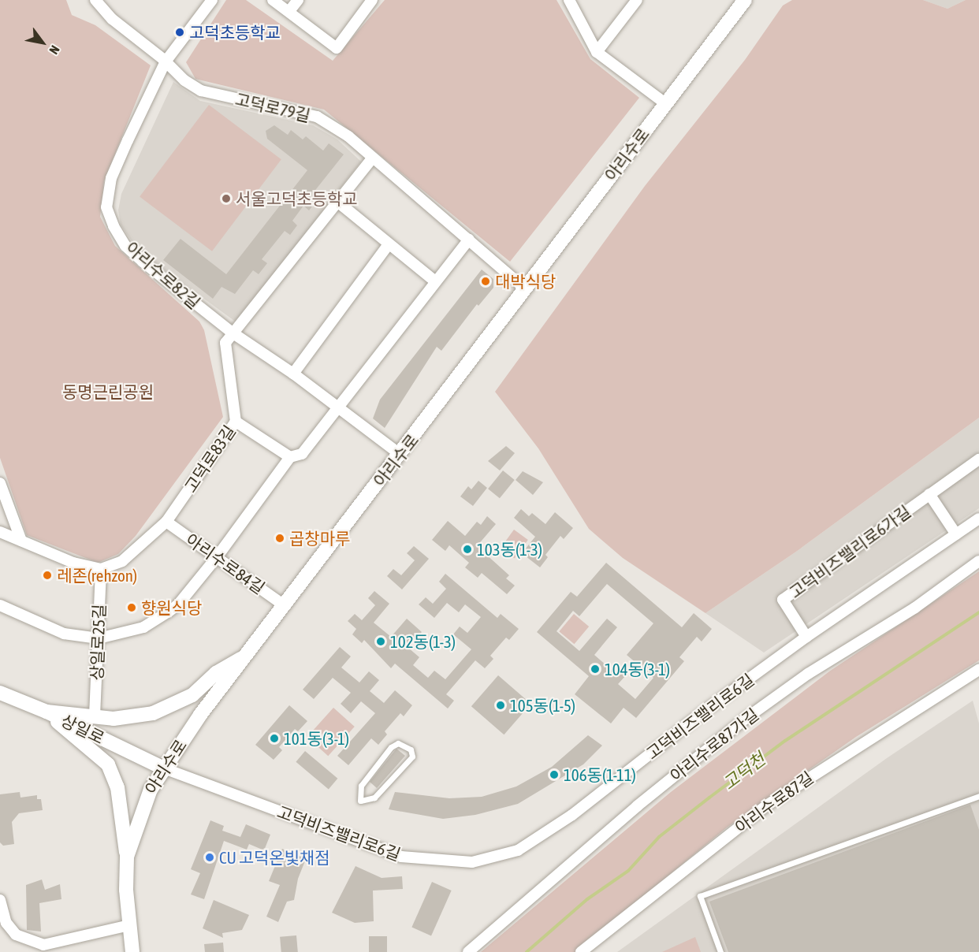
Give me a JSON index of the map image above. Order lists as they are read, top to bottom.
{
  "streets": {
    "main road": ["아리수로", "상일로"],
    "street": [
      "고덕로79길",
      "아리수로82길",
      "고덕로83길",
      "고덕비즈밸리로6가길",
      "아리수로84길",
      "상일로25길",
      "고덕비즈밸리로6길",
      "아리수로87가길",
      "아리수로87길"
    ]
  },
  "crossings": [
    ["고덕로79길", "아리수로"],
    ["고덕로79길", "아리수로82길"],
    ["고덕로79길", "고덕로83길"],
    ["아리수로", "아리수로82길"],
    ["아리수로", "아리수로84길"],
    ["아리수로", "고덕비즈밸리로6길"],
    ["아리수로", "상일로"],
    ["아리수로82길", "고덕로83길"],
    ["고덕로83길", "아리수로84길"],
    ["고덕로83길", "상일로25길"],
    ["고덕비즈밸리로6가길", "고덕비즈밸리로6길"],
    ["고덕비즈밸리로6길", "상일로"]
  ],
  "water": ["고덕천"],
  "parks": ["동명근린공원"],
  "places": [
    "고덕초등학교",
    "서울고덕초등학교",
    "대박식당",
    "곱창마루",
    "103동(1-3)",
    "레존(rehzon)",
    "향원식당",
    "102동(1-3)",
    "104동(3-1)",
    "105동(1-5)",
    "101동(3-1)",
    "106동(1-11)",
    "CU 고덕온빛채점"
  ],
  "north": "bottom right"
}
